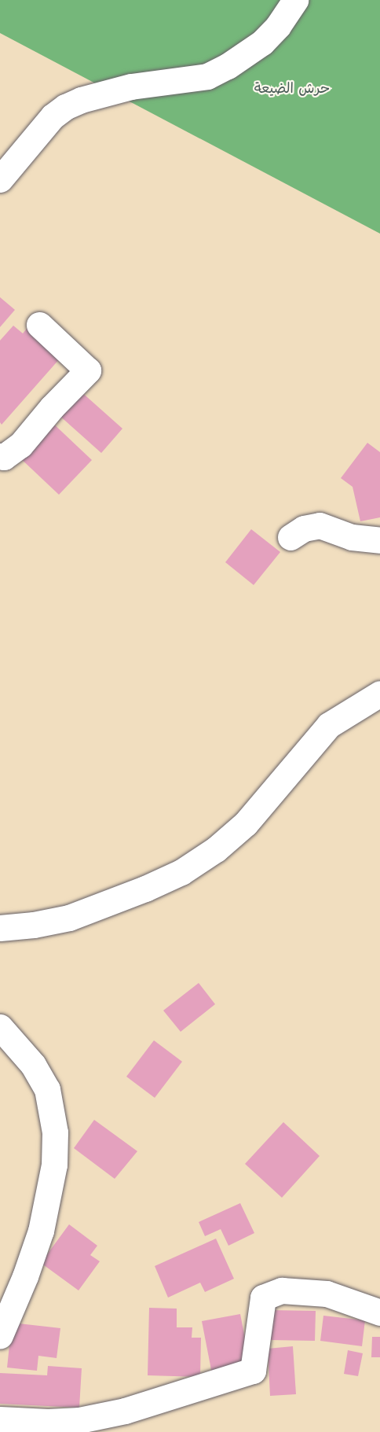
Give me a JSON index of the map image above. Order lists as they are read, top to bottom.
{
  "parks": ["حرش الضيعة"]
}
